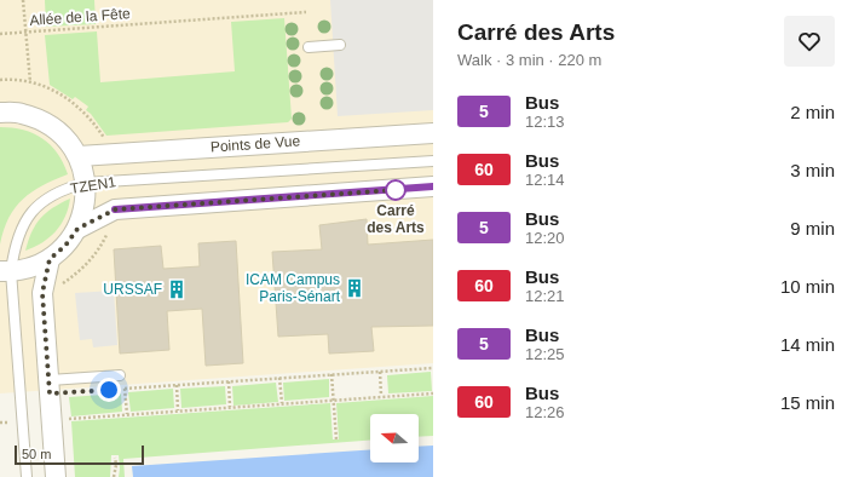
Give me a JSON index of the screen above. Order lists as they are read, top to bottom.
{
  "streets": {
    "street": ["Points de Vue"],
    "lane": ["TZEN1"],
    "path": ["Allée de la Fête"]
  },
  "places": {
    "other": ["Carré des Arts"],
    "building": ["ICAM Campus Paris-Sénart", "URSSAF"]
  },
  "lines": ["bus line 5"],
  "scale_bar": "50 m",
  "north": "left",
  "page": {
    "heading": ["Carré des Arts", "Walk · 3 min · 220 m"],
    "list": [
      {
        "mark": "5",
        "name": "Bus",
        "note": "12:13",
        "value": "2 min"
      },
      {
        "mark": "60",
        "name": "Bus",
        "note": "12:14",
        "value": "3 min"
      },
      {
        "mark": "5",
        "name": "Bus",
        "note": "12:20",
        "value": "9 min"
      },
      {
        "mark": "60",
        "name": "Bus",
        "note": "12:21",
        "value": "10 min"
      },
      {
        "mark": "5",
        "name": "Bus",
        "note": "12:25",
        "value": "14 min"
      },
      {
        "mark": "60",
        "name": "Bus",
        "note": "12:26",
        "value": "15 min"
      }
    ],
    "scale": "50 m"
  }
}
